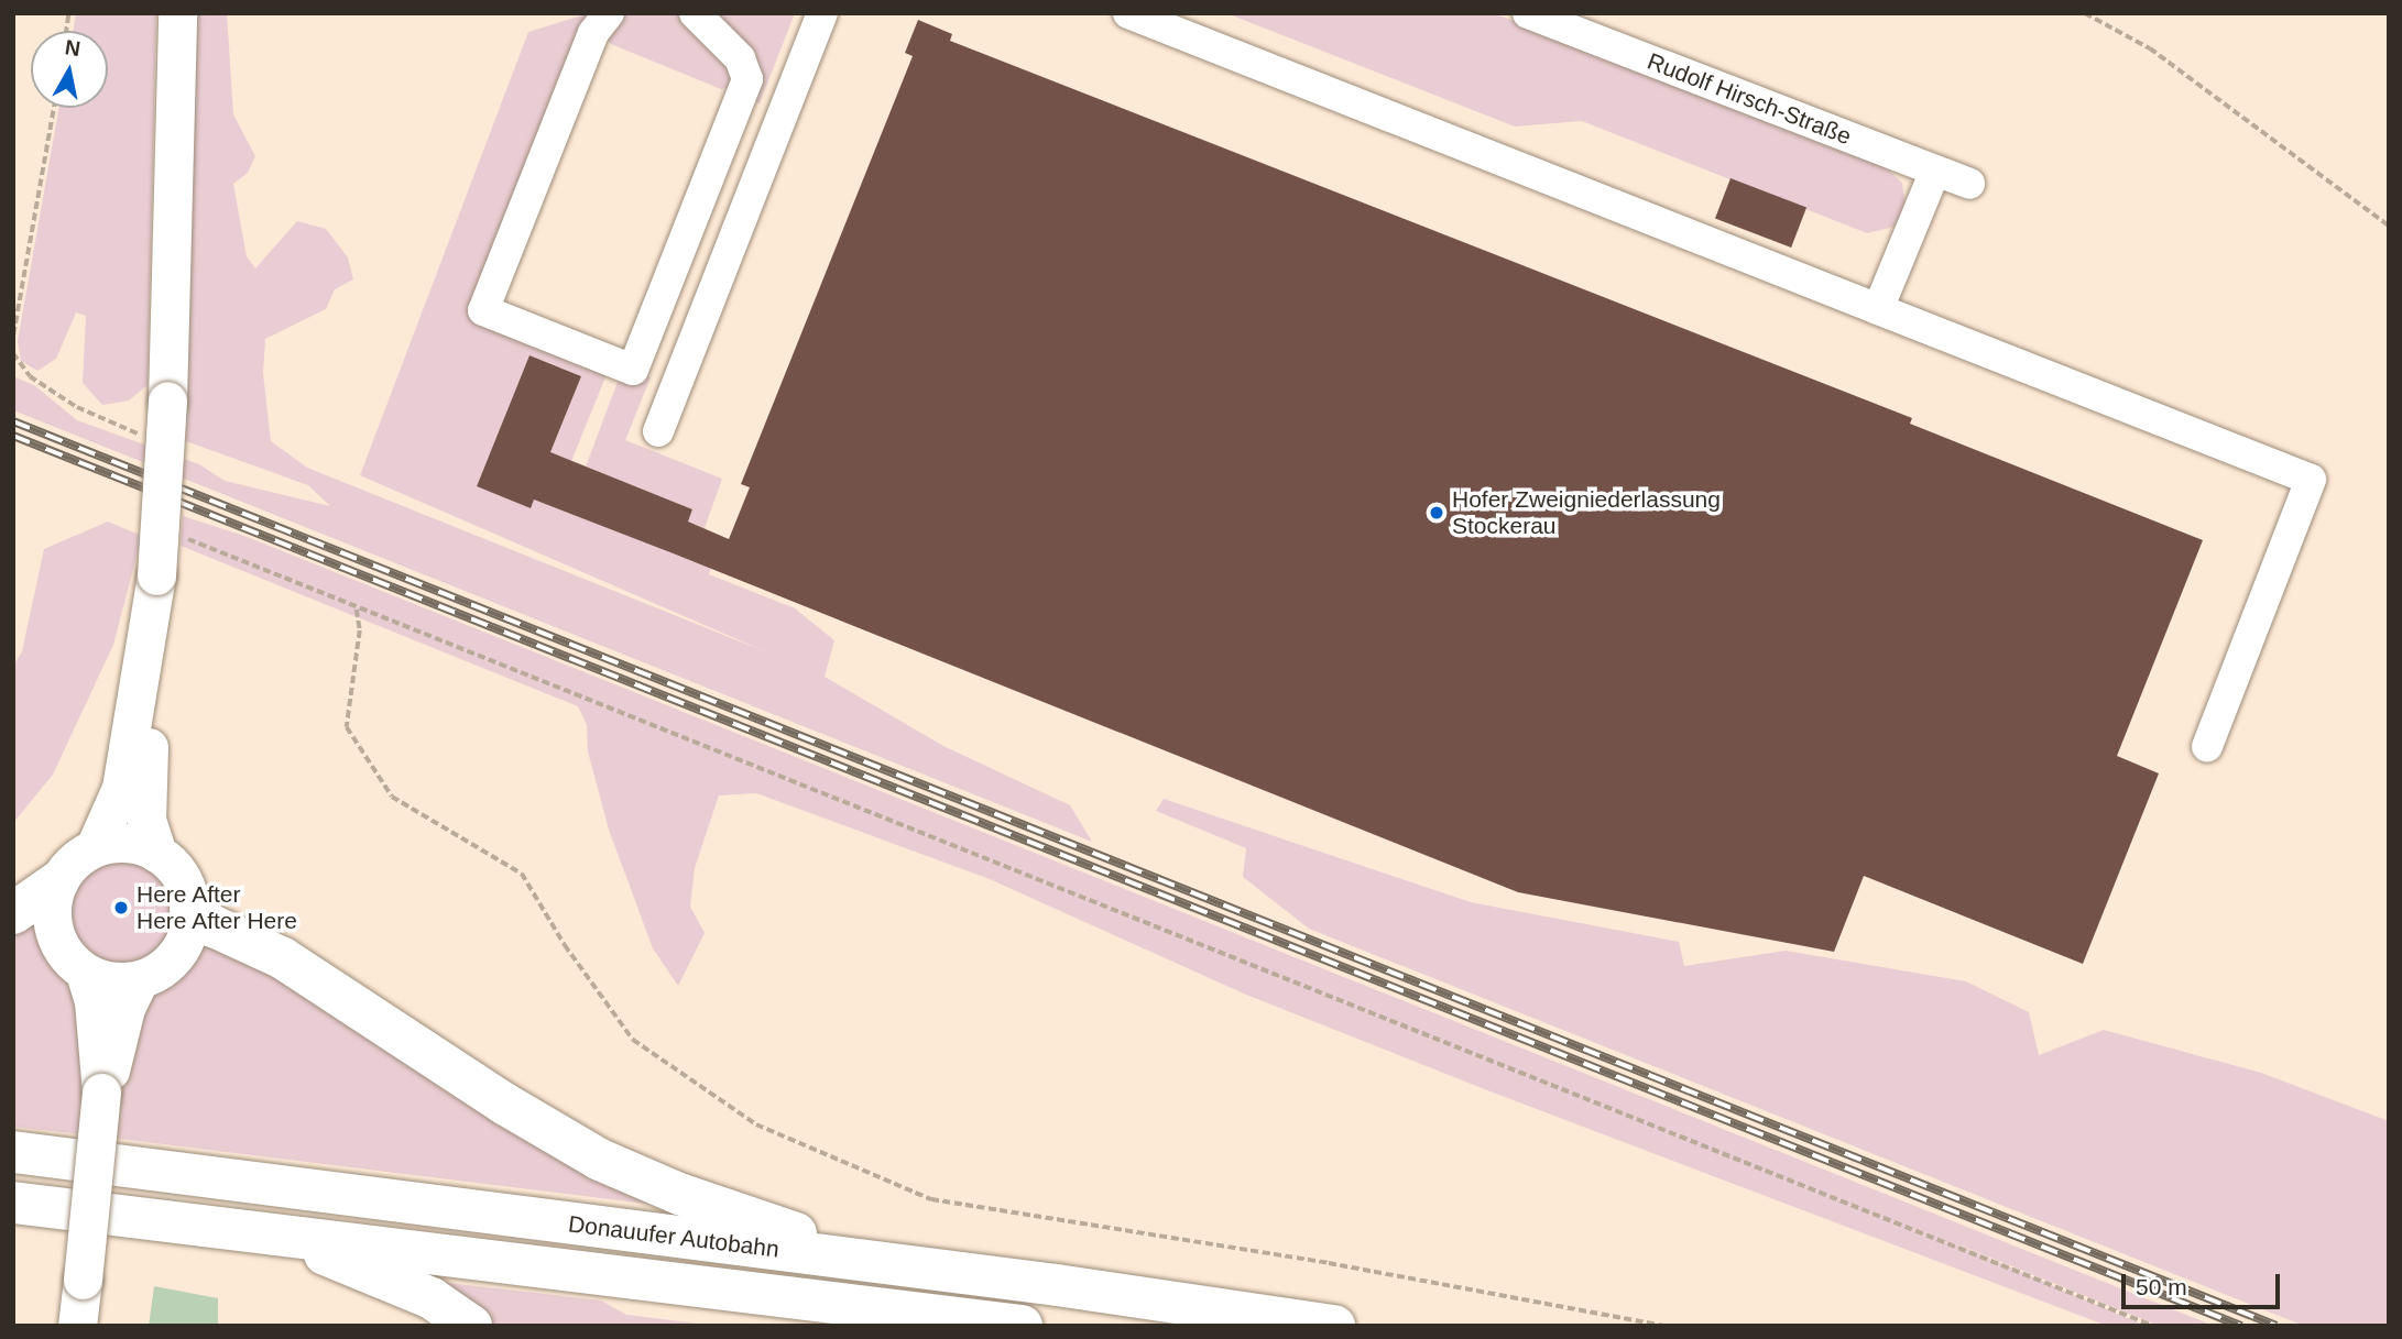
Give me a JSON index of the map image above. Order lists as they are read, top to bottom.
{
  "streets": {
    "highway": ["Donauufer Autobahn"],
    "street": ["Rudolf Hirsch-Straße"]
  },
  "places": ["Hofer Zweigniederlassung Stockerau", "Here After Here After Here"],
  "scale_bar": "50 m",
  "north": "top"
}
